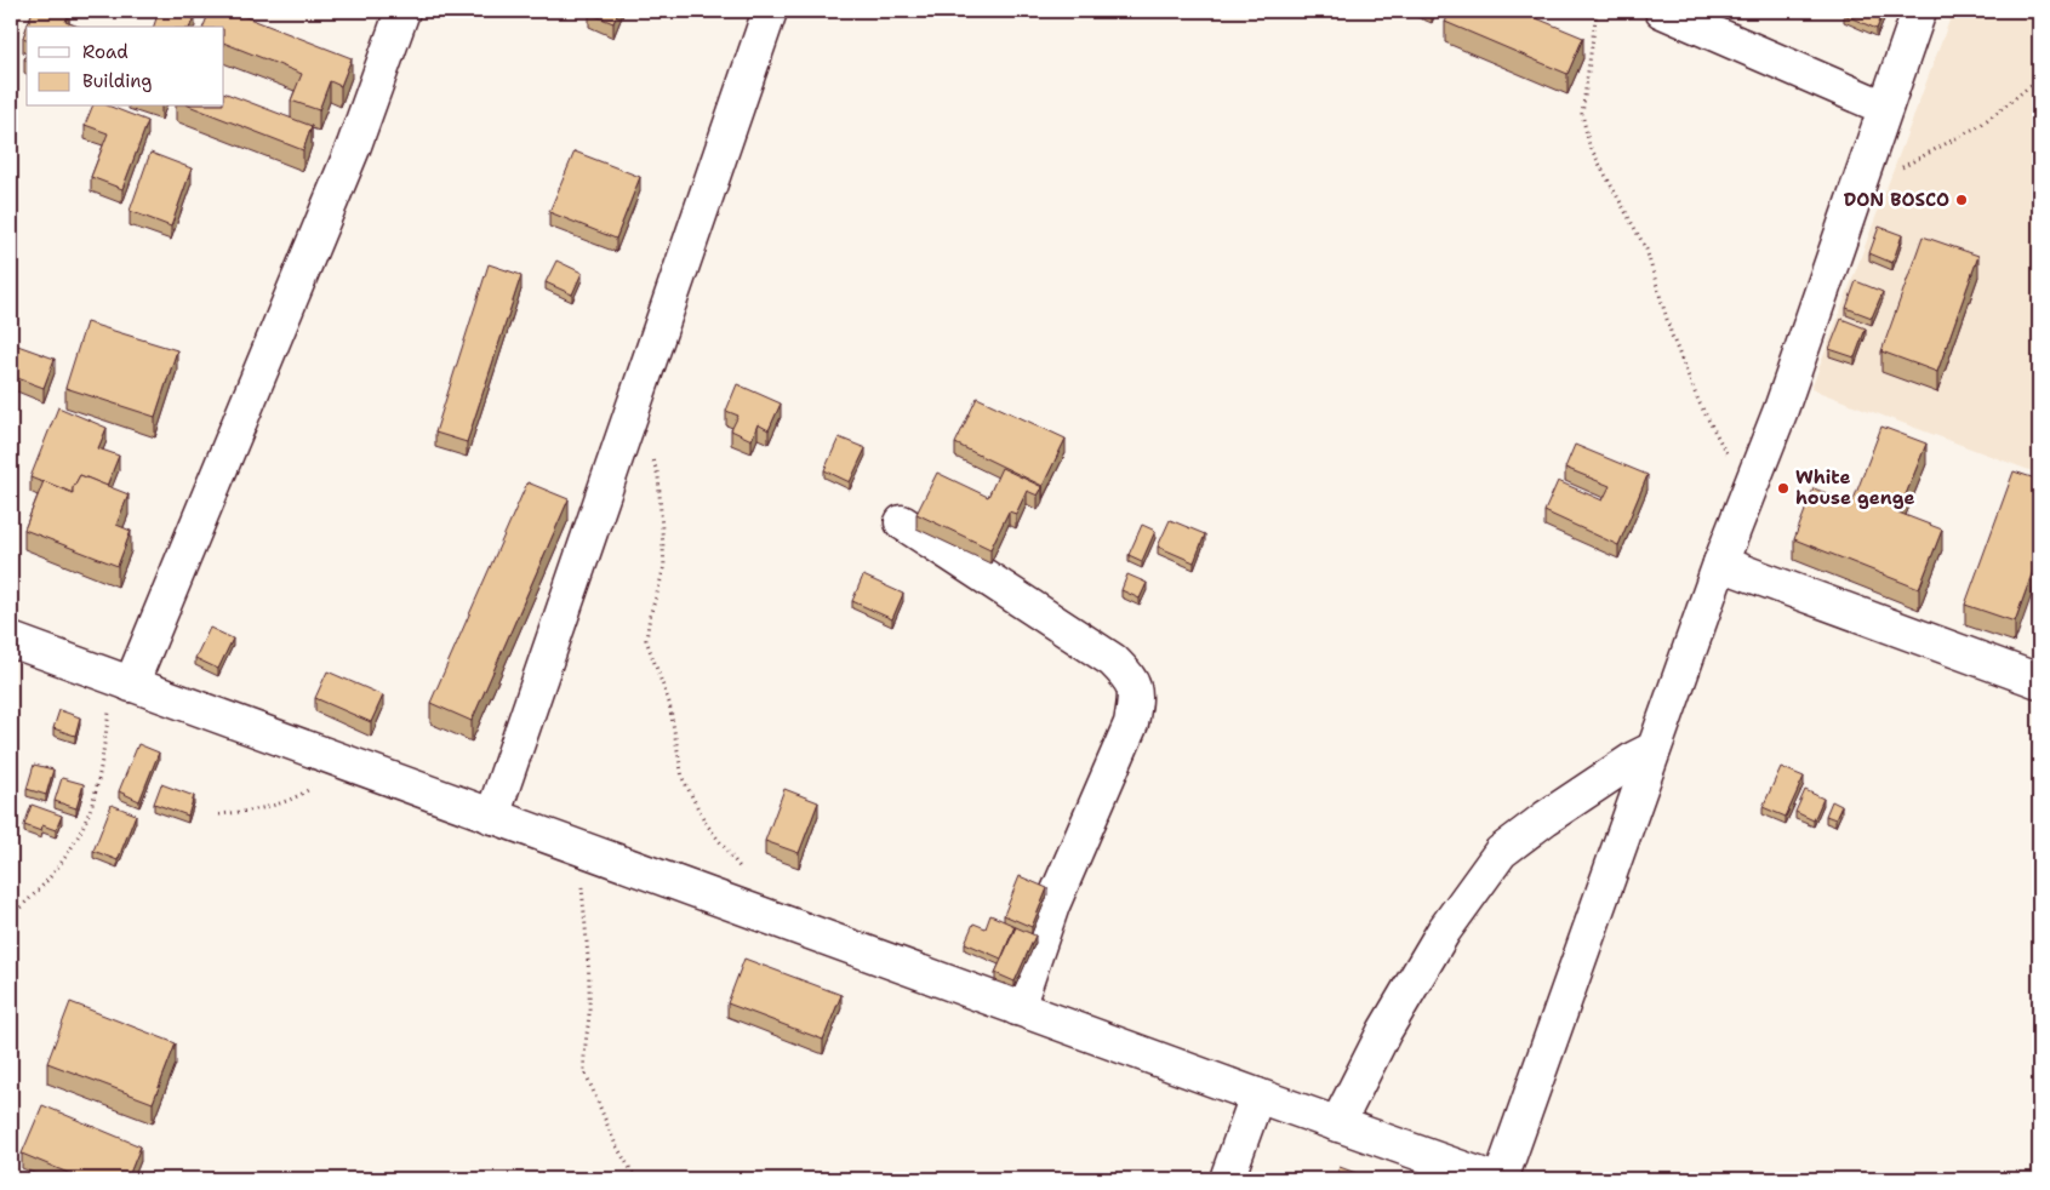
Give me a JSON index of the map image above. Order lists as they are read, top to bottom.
{
  "places": ["DON BOSCO", "White house genge"],
  "legend": ["Road", "Building"]
}
